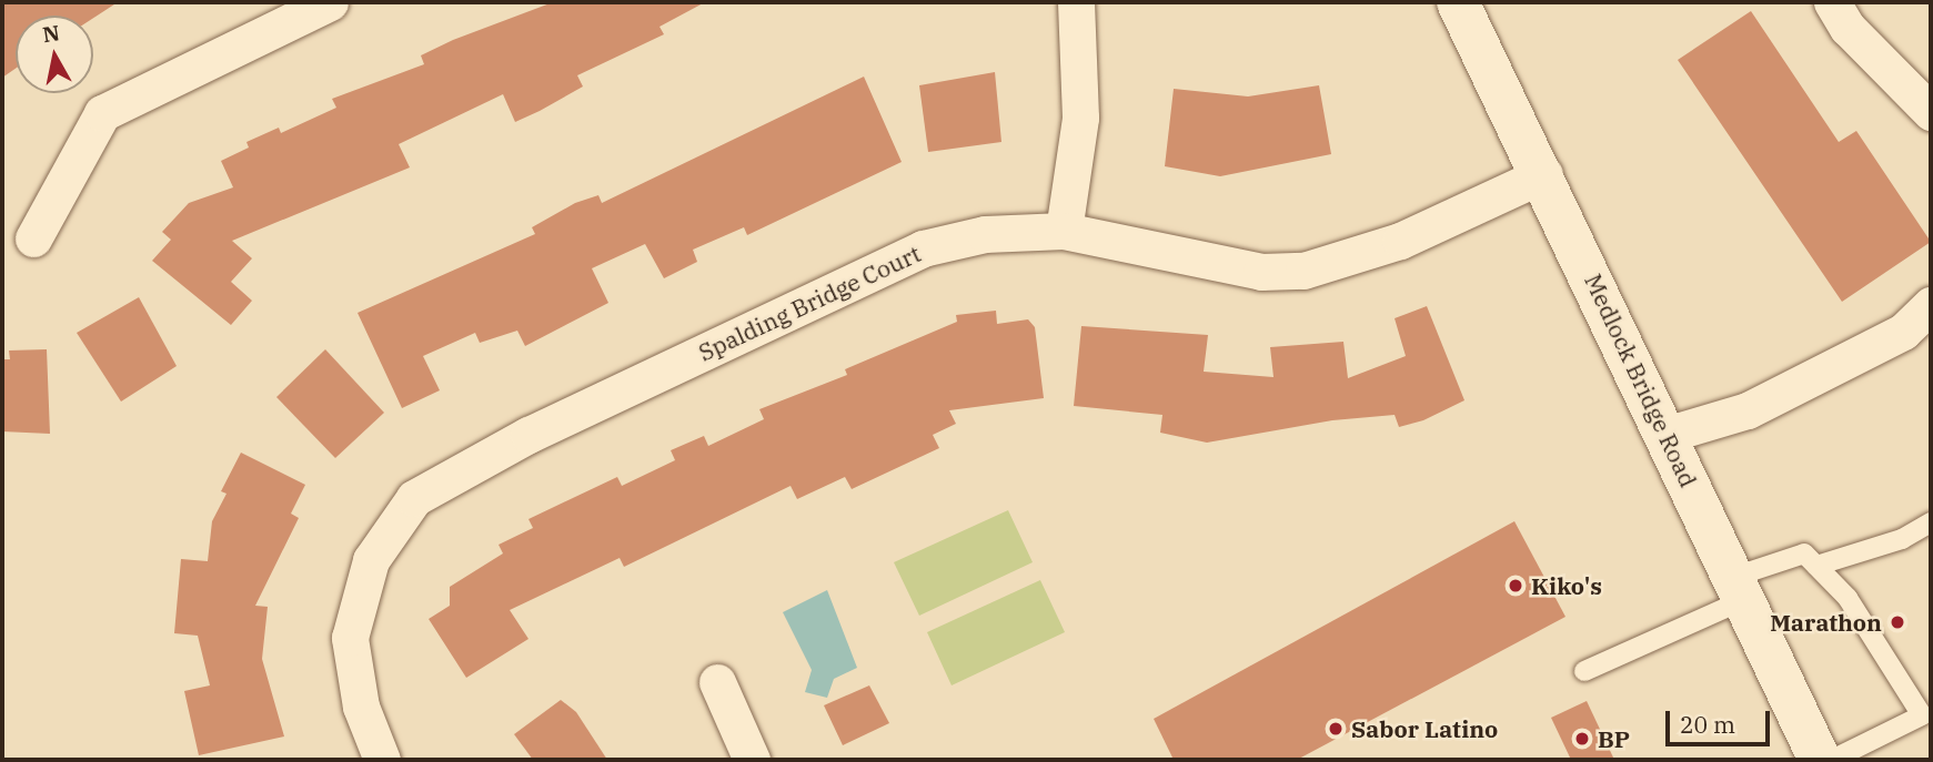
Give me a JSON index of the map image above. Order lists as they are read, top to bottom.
{
  "streets": {
    "main road": ["Medlock Bridge Road"],
    "street": ["Spalding Bridge Court"]
  },
  "crossings": [
    ["Spalding Bridge Court", "Medlock Bridge Road"]
  ],
  "places": [
    "Kiko's",
    "Marathon",
    "Sabor Latino",
    "BP"
  ],
  "scale_bar": "20 m",
  "north": "top"
}
